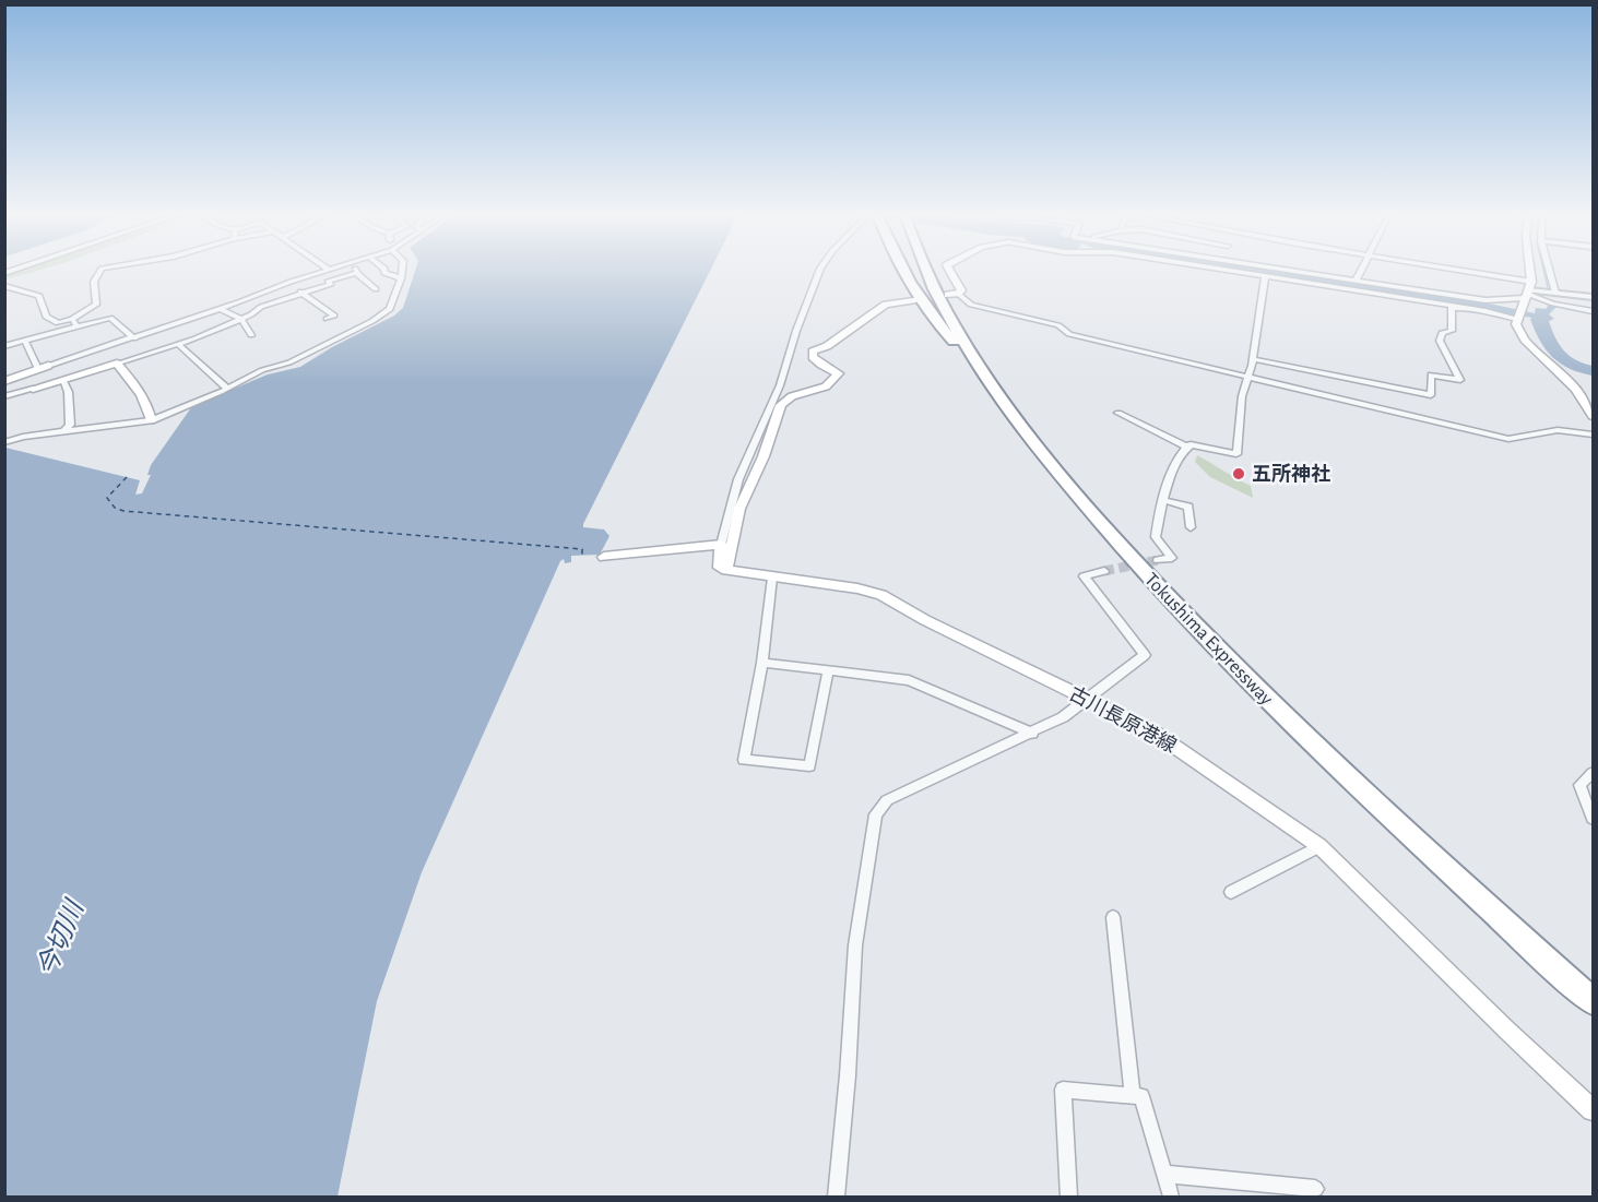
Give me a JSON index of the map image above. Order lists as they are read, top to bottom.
{
  "streets": {
    "highway": ["Tokushima Expressway"],
    "main road": ["古川長原港線"]
  },
  "water": ["今切川"],
  "places": ["五所神社"]
}
